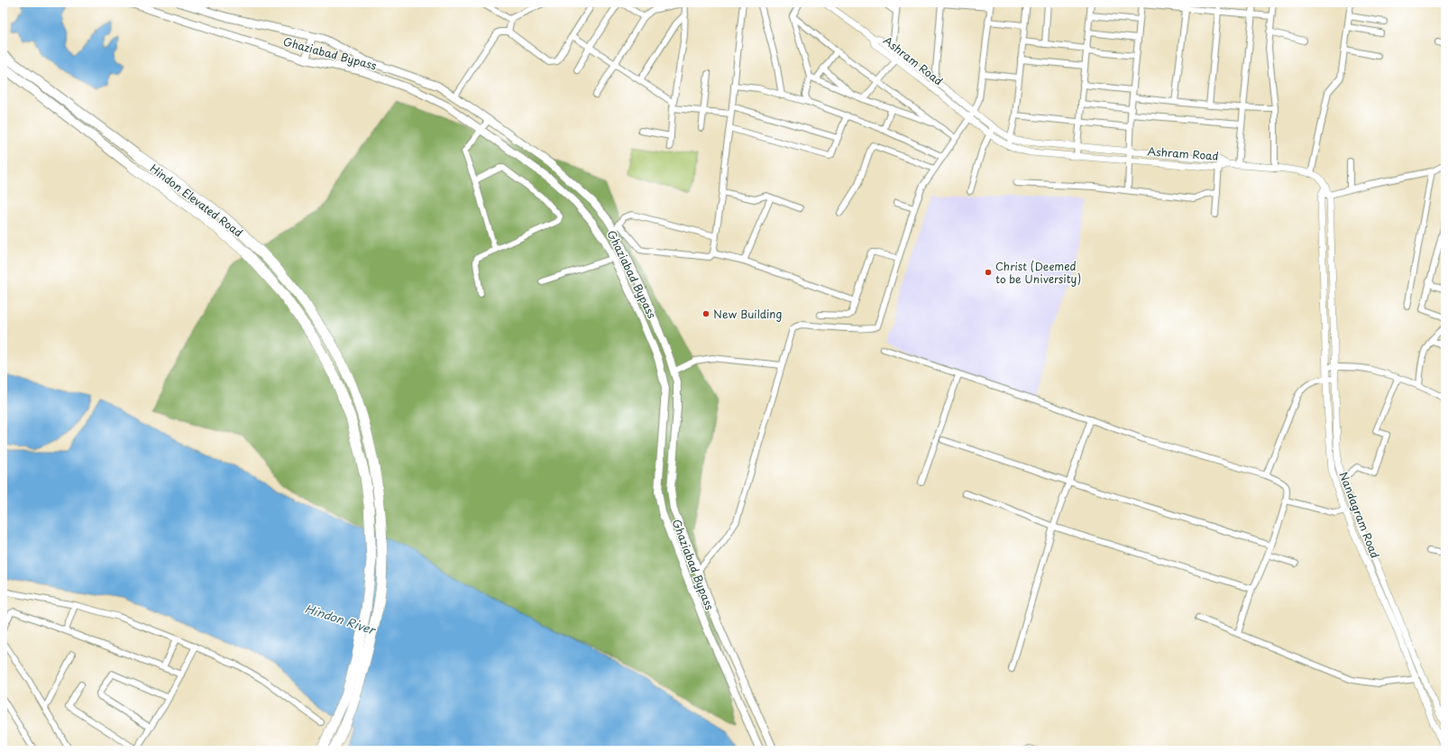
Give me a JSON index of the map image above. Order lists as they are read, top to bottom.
{
  "streets": {
    "highway": ["Hindon Elevated Road"],
    "main road": ["Ghaziabad Bypass"],
    "street": ["Ashram Road", "Nandagram Road"]
  },
  "water": ["Hindon River"],
  "places": ["Christ (Deemed to be University)", "New Building"]
}
